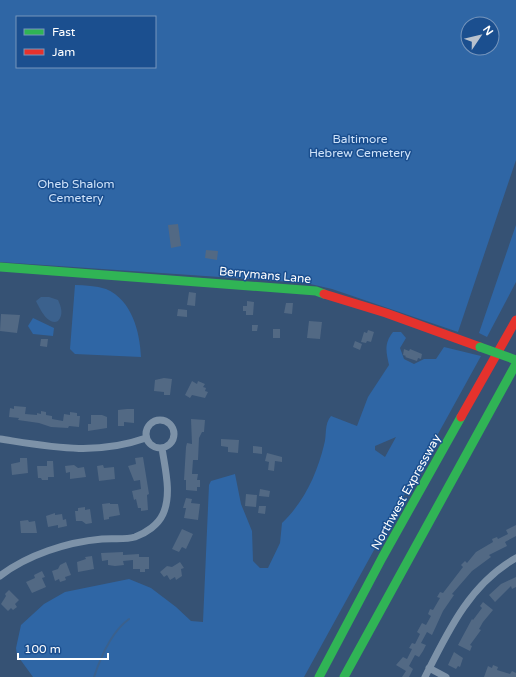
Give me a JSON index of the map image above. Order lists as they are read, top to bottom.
{
  "streets": {
    "main road": ["Berrymans Lane", "Northwest Expressway"]
  },
  "parks": ["Baltimore Hebrew Cemetery", "Oheb Shalom Cemetery"],
  "legend": ["Fast", "Jam"],
  "scale_bar": "100 m",
  "north": "top right"
}
